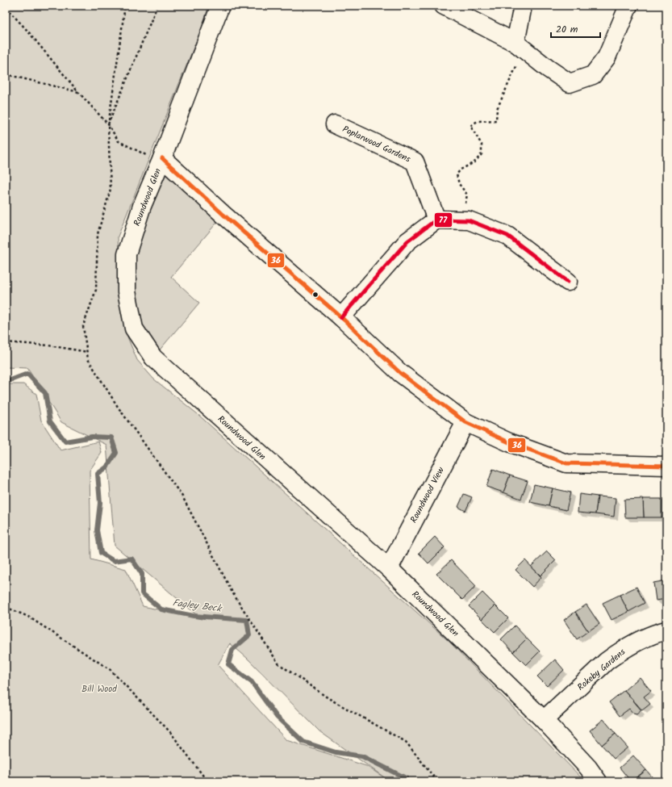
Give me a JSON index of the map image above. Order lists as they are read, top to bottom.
{
  "streets": {
    "street": [
      "Poplarwood Gardens",
      "Roundwood Glen",
      "Roundwood View",
      "Rokeby Gardens"
    ]
  },
  "crossings": [
    ["Roundwood Glen", "Roundwood View"],
    ["Roundwood Glen", "Rokeby Gardens"]
  ],
  "water": ["Fagley Beck"],
  "parks": ["Bill Wood"],
  "lines": ["transit line 36", "transit line 77"],
  "scale_bar": "20 m"
}
